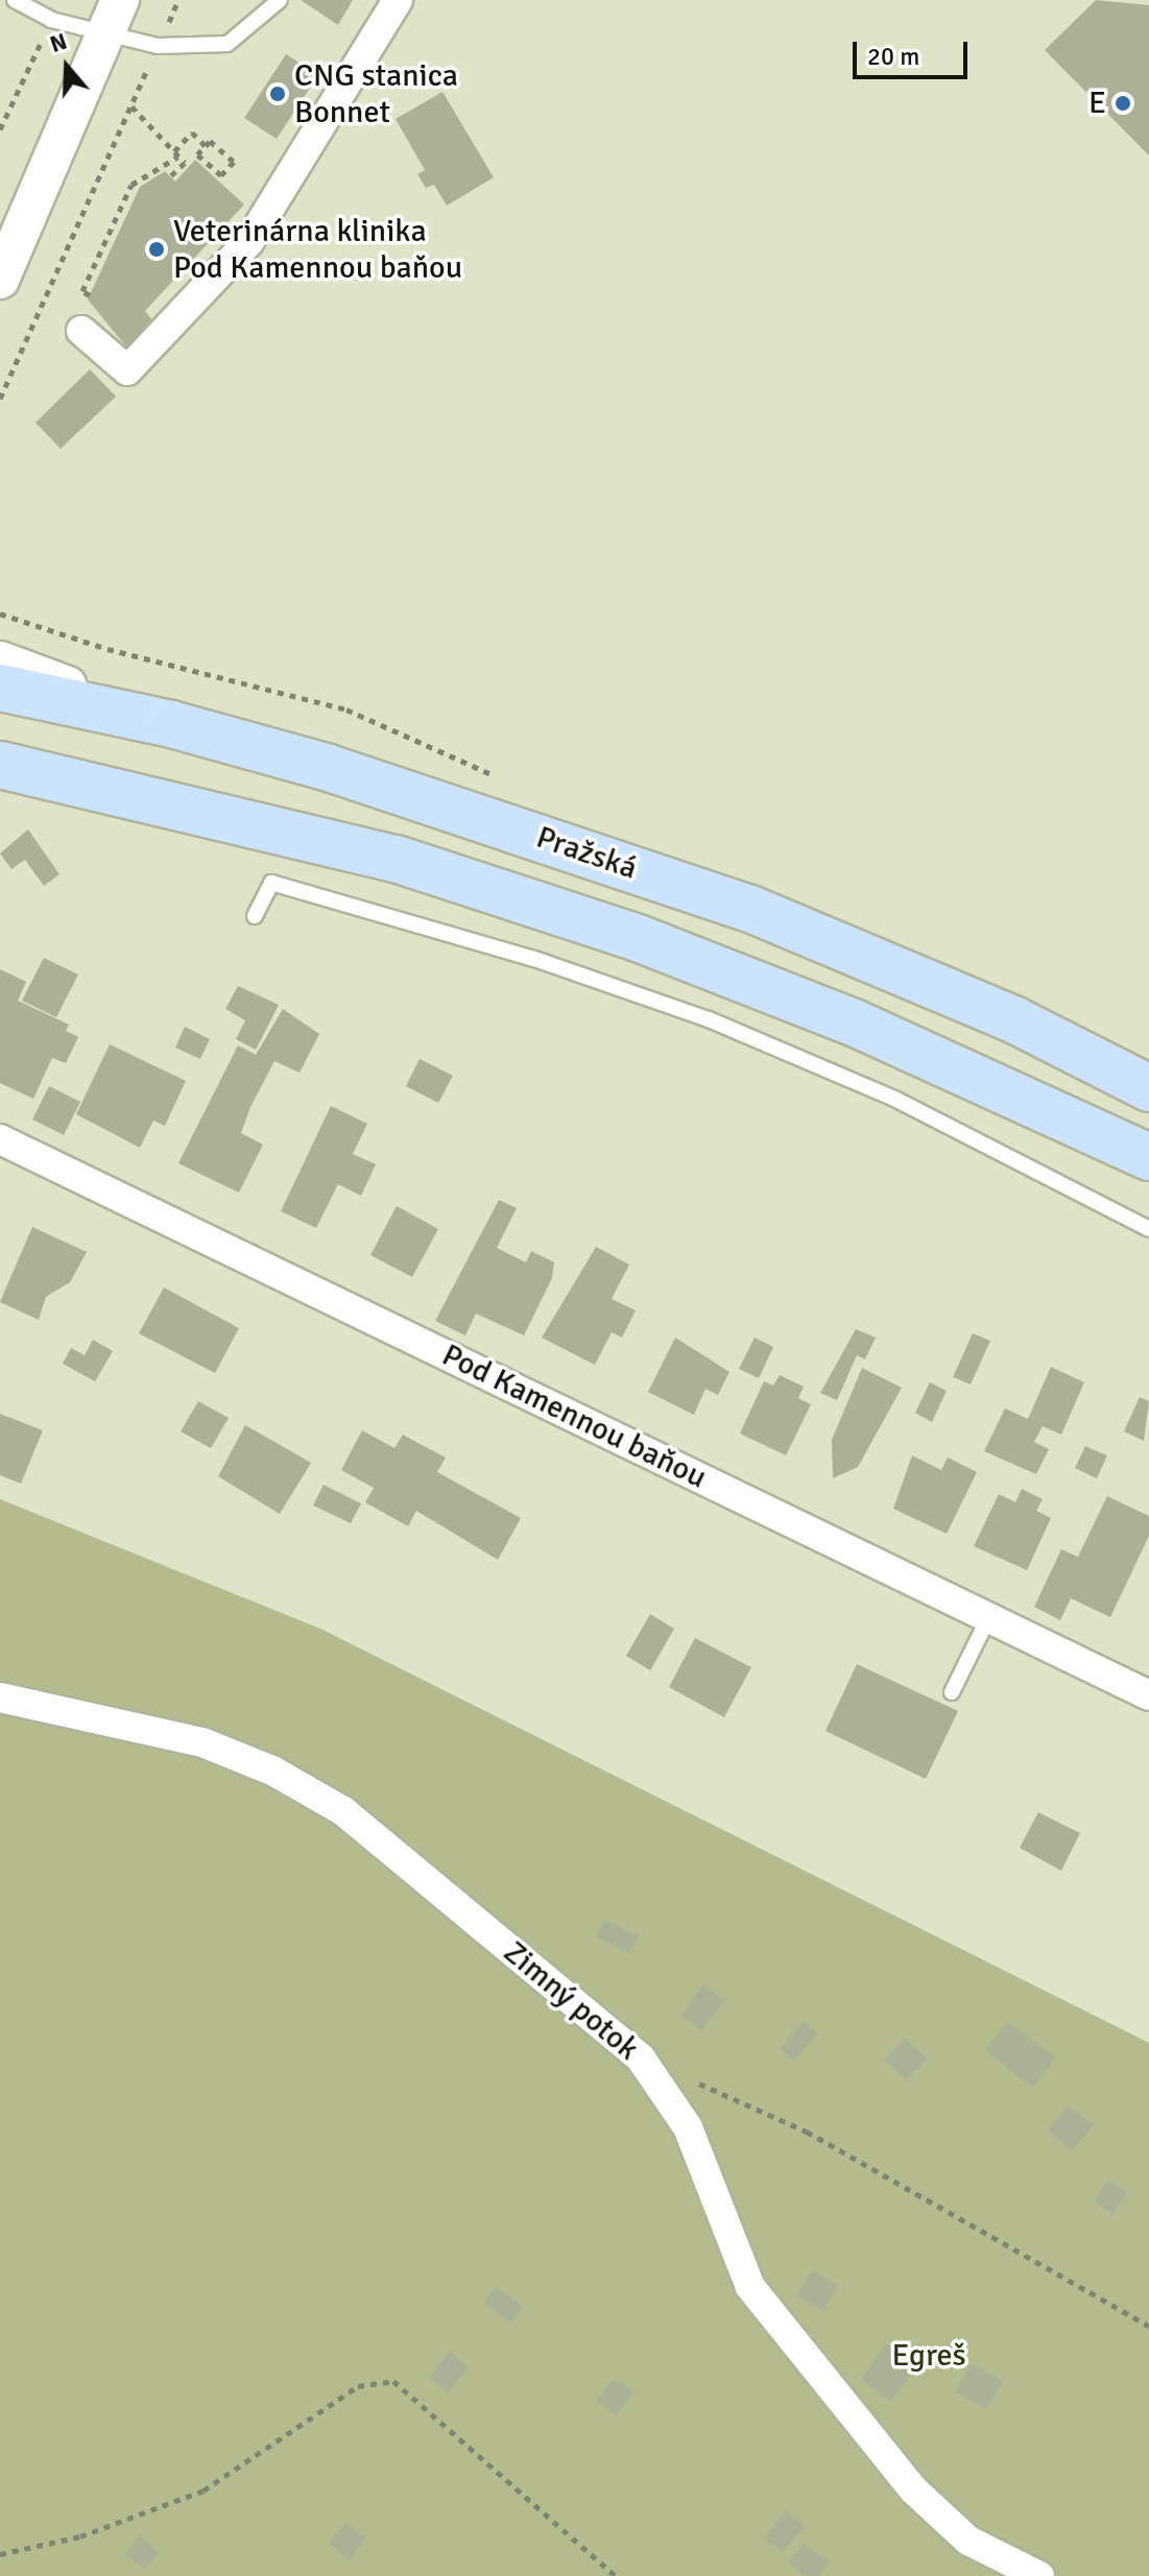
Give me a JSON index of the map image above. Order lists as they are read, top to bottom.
{
  "streets": {
    "main road": ["Pražská"],
    "street": ["Pod Kamennou baňou", "Zimný potok"]
  },
  "parks": ["Egreš"],
  "places": ["CNG stanica Bonnet", "E", "Veterinárna klinika Pod Kamennou baňou"],
  "scale_bar": "20 m",
  "north": "top"
}
